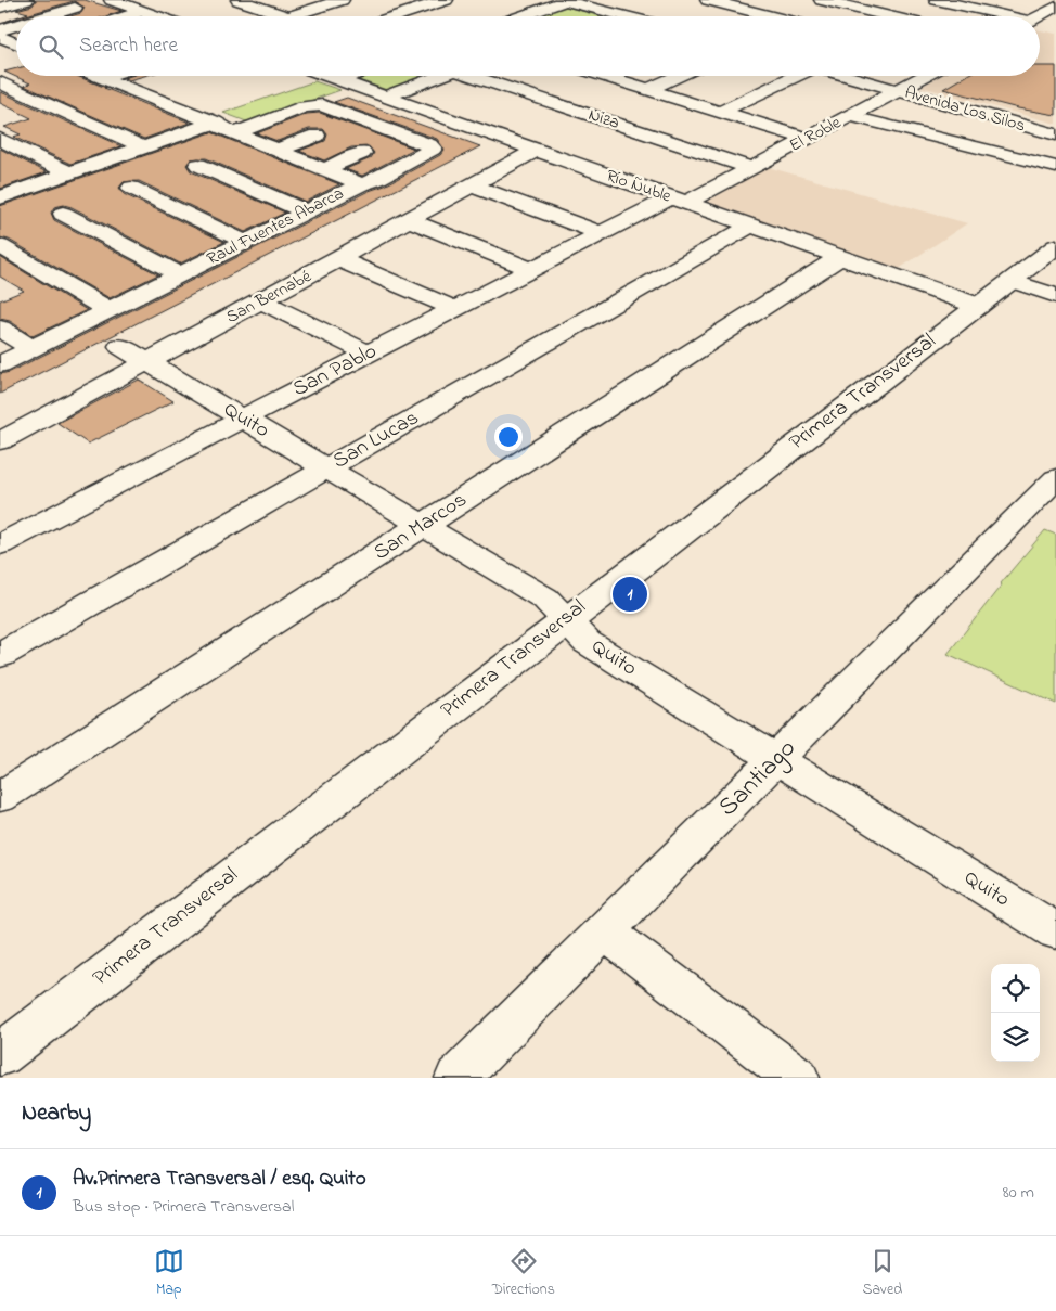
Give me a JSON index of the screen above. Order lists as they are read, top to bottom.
{
  "streets": {
    "street": [
      "Avenida Los Silos",
      "Niza",
      "El Roble",
      "Río Ñuble",
      "Raul Fuentes Abarca",
      "San Bernabé",
      "San Pablo",
      "Primera Transversal",
      "Quito",
      "San Lucas",
      "San Marcos",
      "Santiago"
    ]
  },
  "crossings": [
    ["Avenida Los Silos", "El Roble"],
    ["Niza", "El Roble"],
    ["El Roble", "Río Ñuble"],
    ["El Roble", "San Pablo"],
    ["Río Ñuble", "San Bernabé"],
    ["Río Ñuble", "San Pablo"],
    ["Río Ñuble", "Primera Transversal"],
    ["Río Ñuble", "San Lucas"],
    ["Río Ñuble", "San Marcos"],
    ["San Bernabé", "Quito"],
    ["San Pablo", "Quito"],
    ["Primera Transversal", "Quito"],
    ["Quito", "San Lucas"],
    ["Quito", "San Marcos"],
    ["Quito", "Santiago"]
  ],
  "page": {
    "search": "Search here",
    "pins": "1",
    "heading": "Nearby",
    "list": [
      {
        "mark": "1",
        "name": "Av.Primera Transversal / esq. Quito",
        "note": "Bus stop · Primera Transversal",
        "value": "80 m"
      }
    ],
    "nav": ["Map", "Directions", "Saved"]
  }
}
